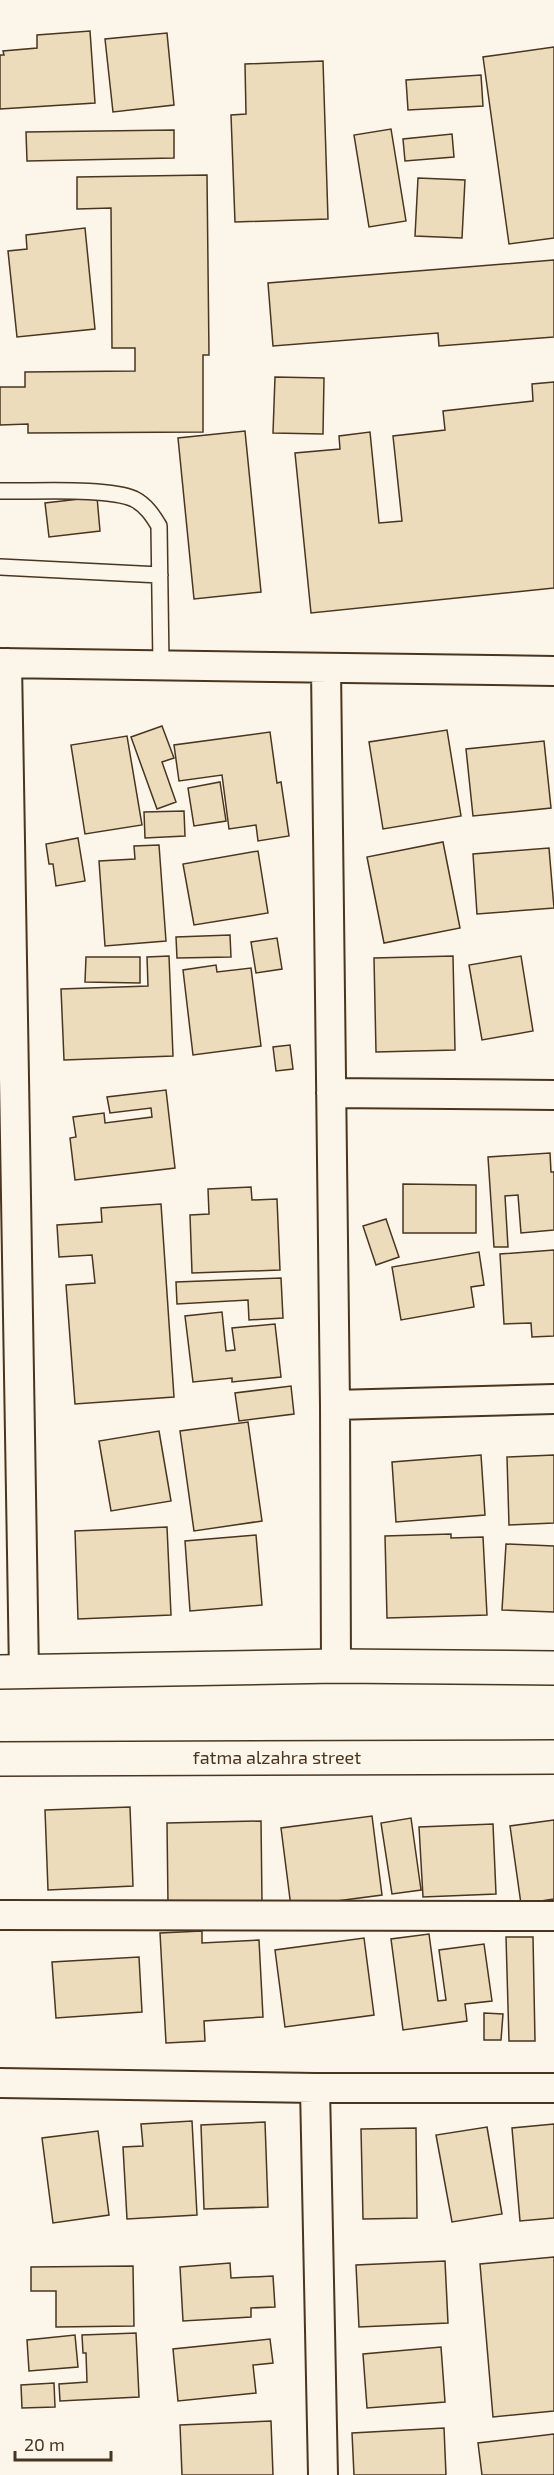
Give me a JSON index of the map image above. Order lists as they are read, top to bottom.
{
  "streets": {
    "street": ["fatma alzahra street"]
  },
  "scale_bar": "20 m"
}
